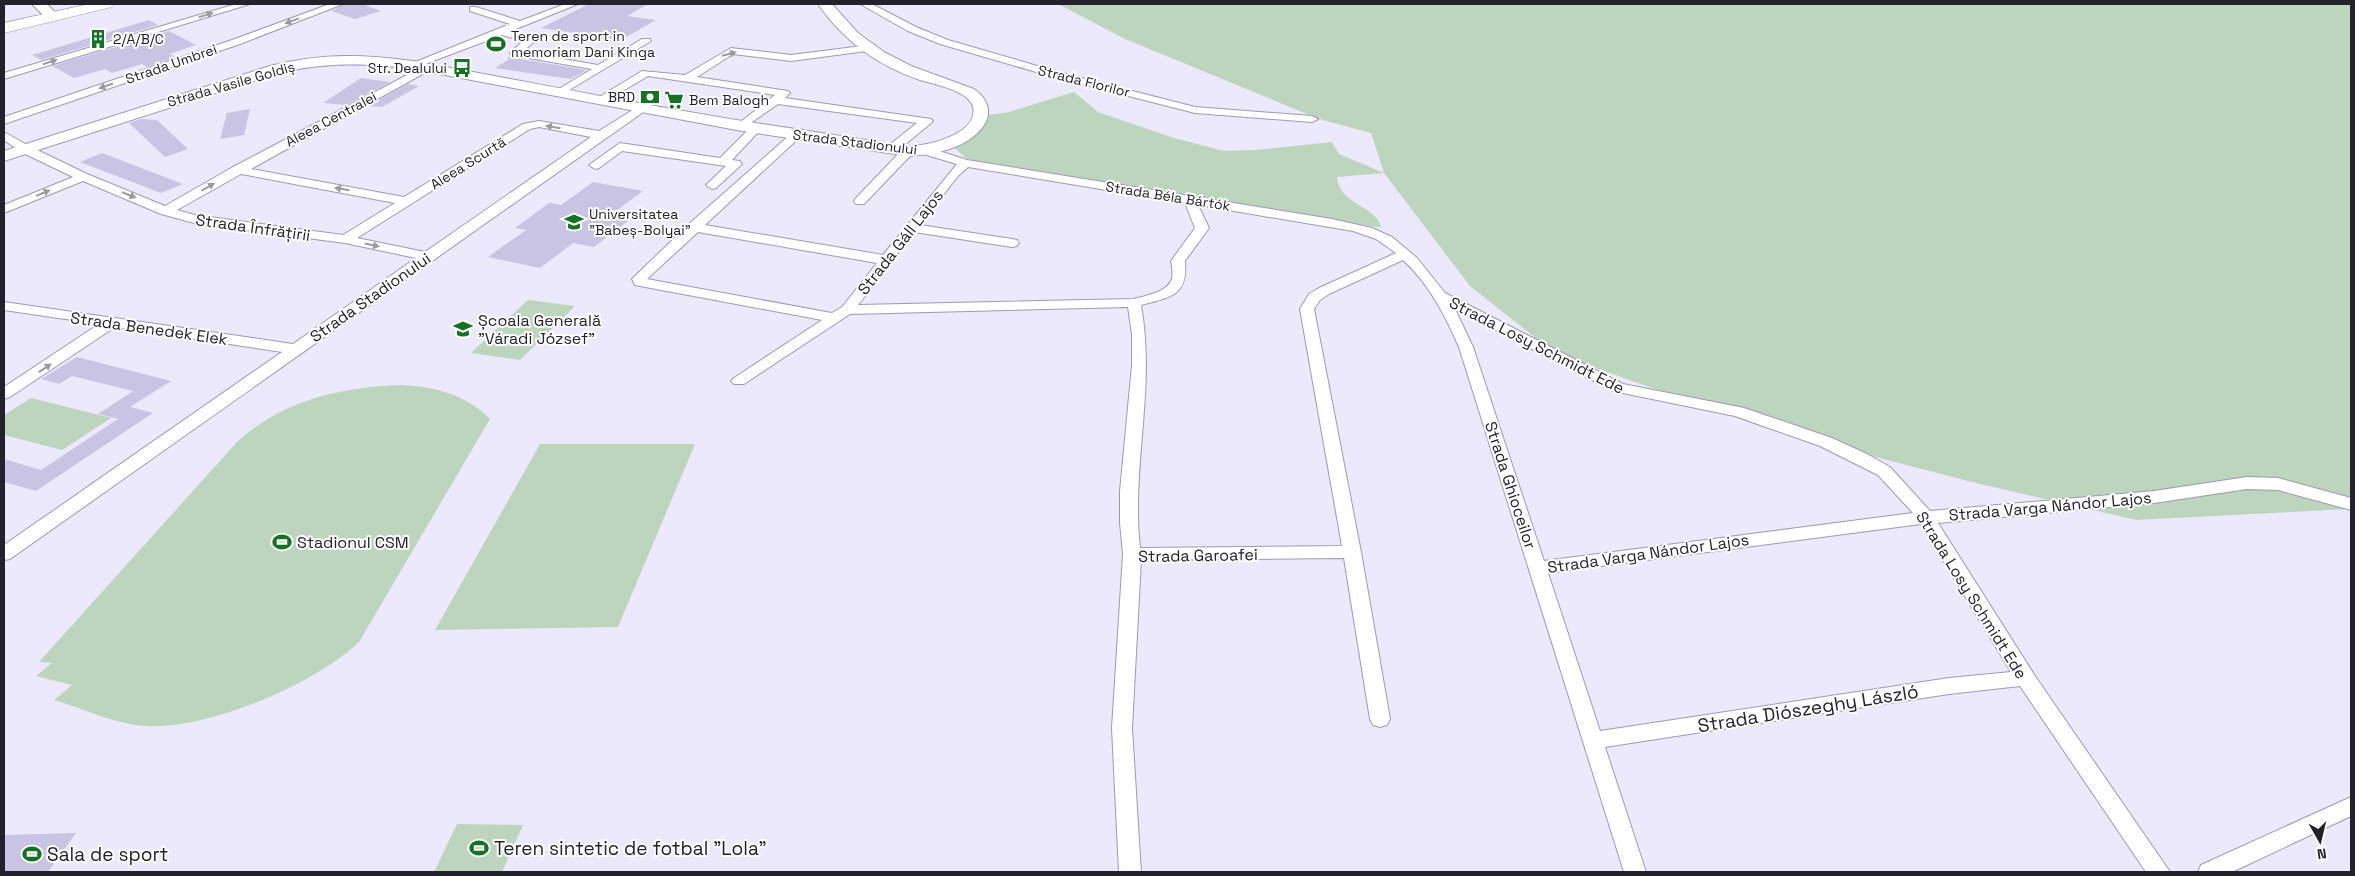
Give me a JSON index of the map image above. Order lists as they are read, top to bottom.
{
  "streets": {
    "street": [
      "Strada Umbrei",
      "Strada Florilor",
      "Strada Vasile Goldiș",
      "Aleea Centralei",
      "Strada Stadionului",
      "Aleea Scurtă",
      "Strada Béla Bártók",
      "Strada Înfrățirii",
      "Strada Gáll Lajos",
      "Strada Benedek Elek",
      "Strada Losy Schmidt Ede",
      "Strada Ghioceilor",
      "Strada Varga Nándor Lajos",
      "Strada Garoafei",
      "Strada Diószeghy László"
    ]
  },
  "crossings": [
    ["Strada Vasile Goldiș", "Aleea Centralei"],
    ["Strada Vasile Goldiș", "Strada Stadionului"],
    ["Strada Vasile Goldiș", "Strada Înfrățirii"],
    ["Aleea Centralei", "Strada Înfrățirii"],
    ["Strada Stadionului", "Aleea Scurtă"],
    ["Strada Stadionului", "Strada Béla Bártók"],
    ["Strada Stadionului", "Strada Înfrățirii"],
    ["Strada Stadionului", "Strada Benedek Elek"],
    ["Aleea Scurtă", "Strada Înfrățirii"],
    ["Strada Béla Bártók", "Strada Gáll Lajos"],
    ["Strada Béla Bártók", "Strada Ghioceilor"],
    ["Strada Losy Schmidt Ede", "Strada Ghioceilor"],
    ["Strada Losy Schmidt Ede", "Strada Varga Nándor Lajos"],
    ["Strada Losy Schmidt Ede", "Strada Diószeghy László"],
    ["Strada Ghioceilor", "Strada Varga Nándor Lajos"],
    ["Strada Ghioceilor", "Strada Diószeghy László"]
  ],
  "one_way": ["Strada Înfrățirii"],
  "places": {
    "building": ["2/A/B/C"],
    "sports": [
      "Teren de sport in memoriam Dani Kinga",
      "Stadionul CSM",
      "Teren sintetic de fotbal \"Lola\"",
      "Sala de sport"
    ],
    "bus stop": ["Str. Dealului"],
    "bank": ["BRD"],
    "supermarket": ["Bem Balogh"],
    "school or university": ["Universitatea \"Babeș-Bolyai\"", "Școala Generală \"Váradi József\""]
  },
  "north": "bottom"
}
